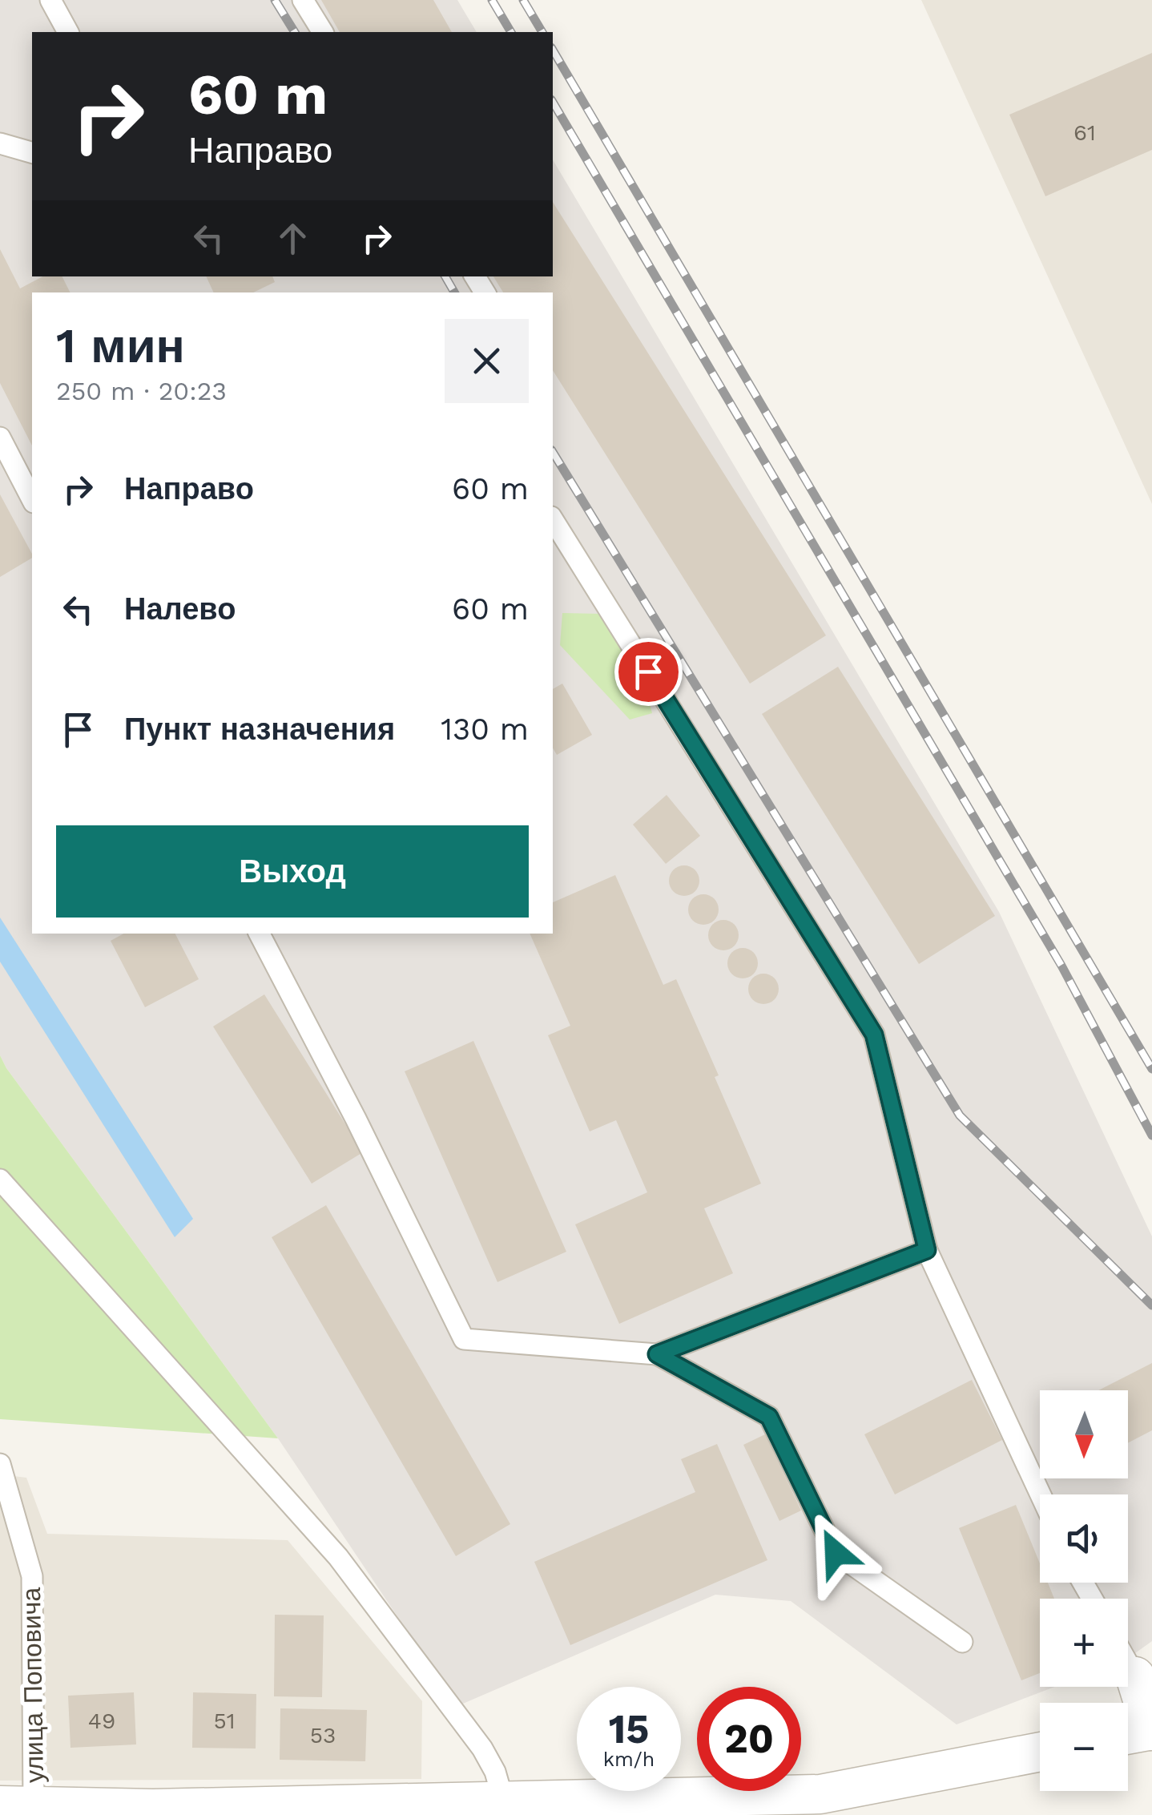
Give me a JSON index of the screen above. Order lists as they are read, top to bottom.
{
  "streets": {
    "lane": ["улица Поповича"]
  },
  "house_numbers": [
    "61",
    "49",
    "51",
    "53"
  ],
  "north": "bottom",
  "page": {
    "turn": ["60 m", "Направо"],
    "heading": ["1 мин", "250 m · 20:23"],
    "list": [
      {
        "name": "Направо",
        "value": "60 m"
      },
      {
        "name": "Налево",
        "value": "60 m"
      },
      {
        "name": "Пункт назначения",
        "value": "130 m"
      }
    ],
    "buttons": "Выход",
    "map_buttons": ["+", "−"],
    "speed": "15 km/h",
    "limit": "20"
  }
}
